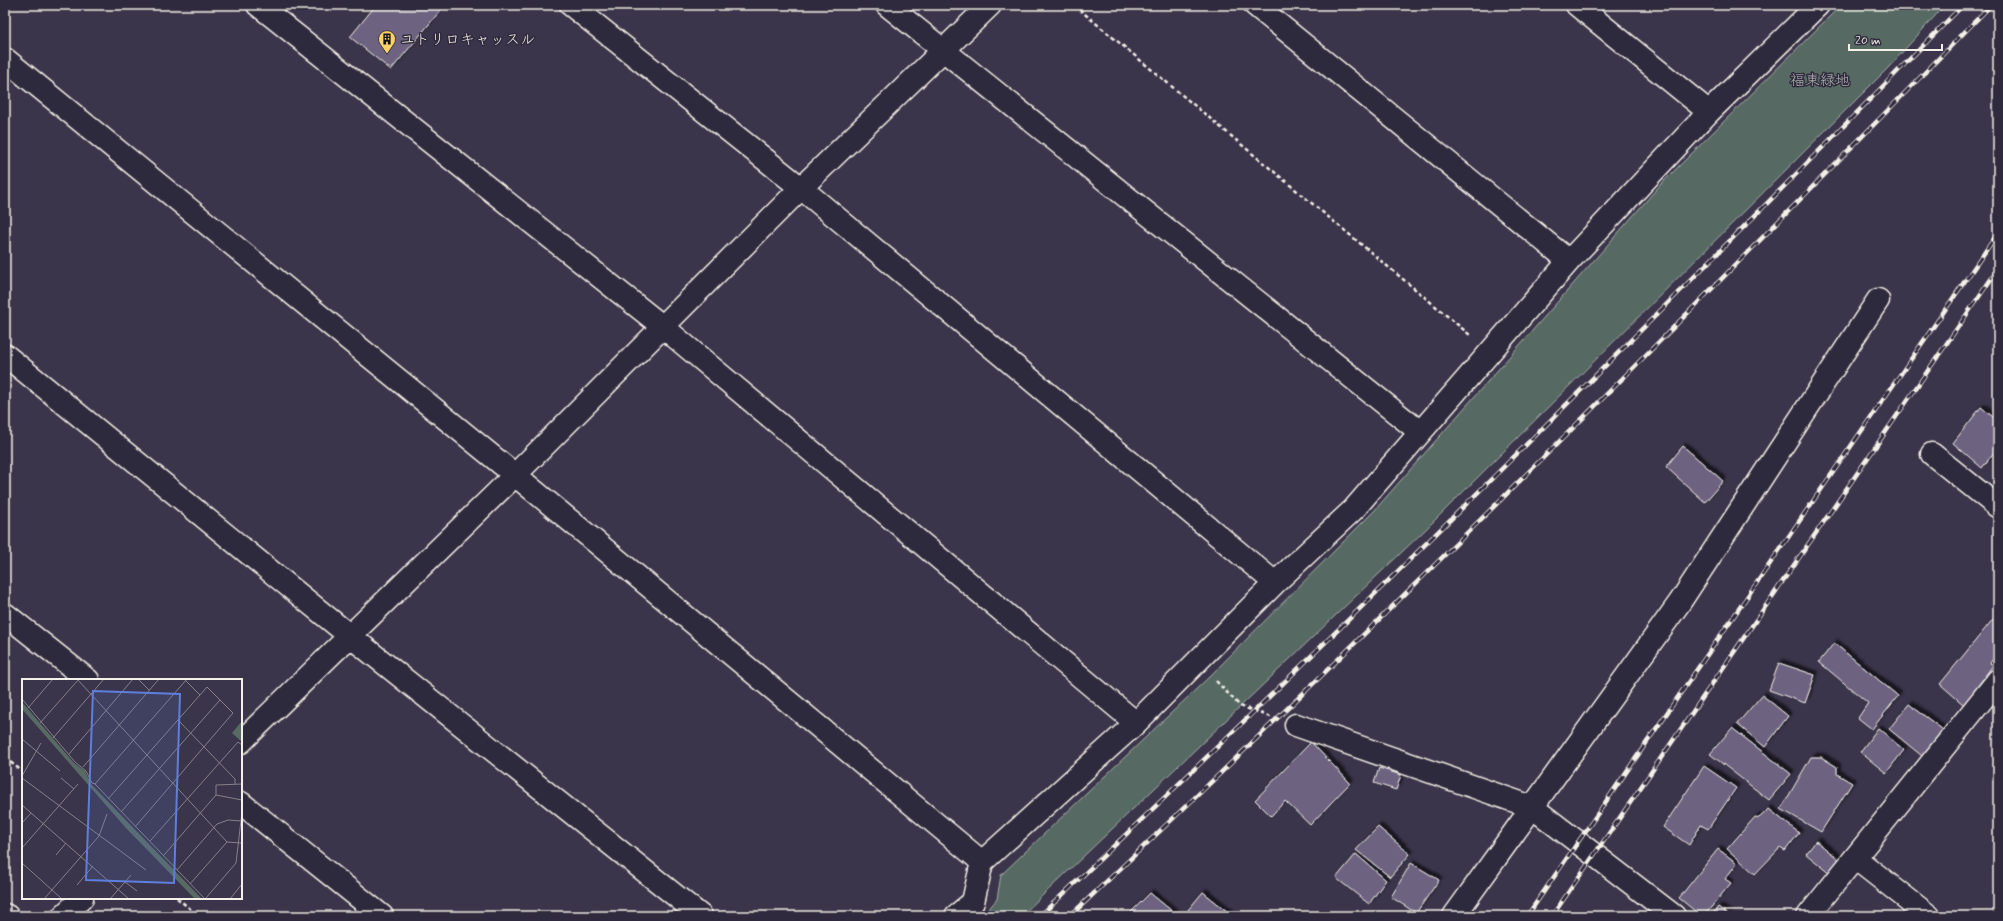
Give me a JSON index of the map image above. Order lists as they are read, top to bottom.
{
  "parks": ["福東緑地"],
  "places": {
    "building": ["ユトリロキャッスル"]
  },
  "scale_bar": "20 m"
}
